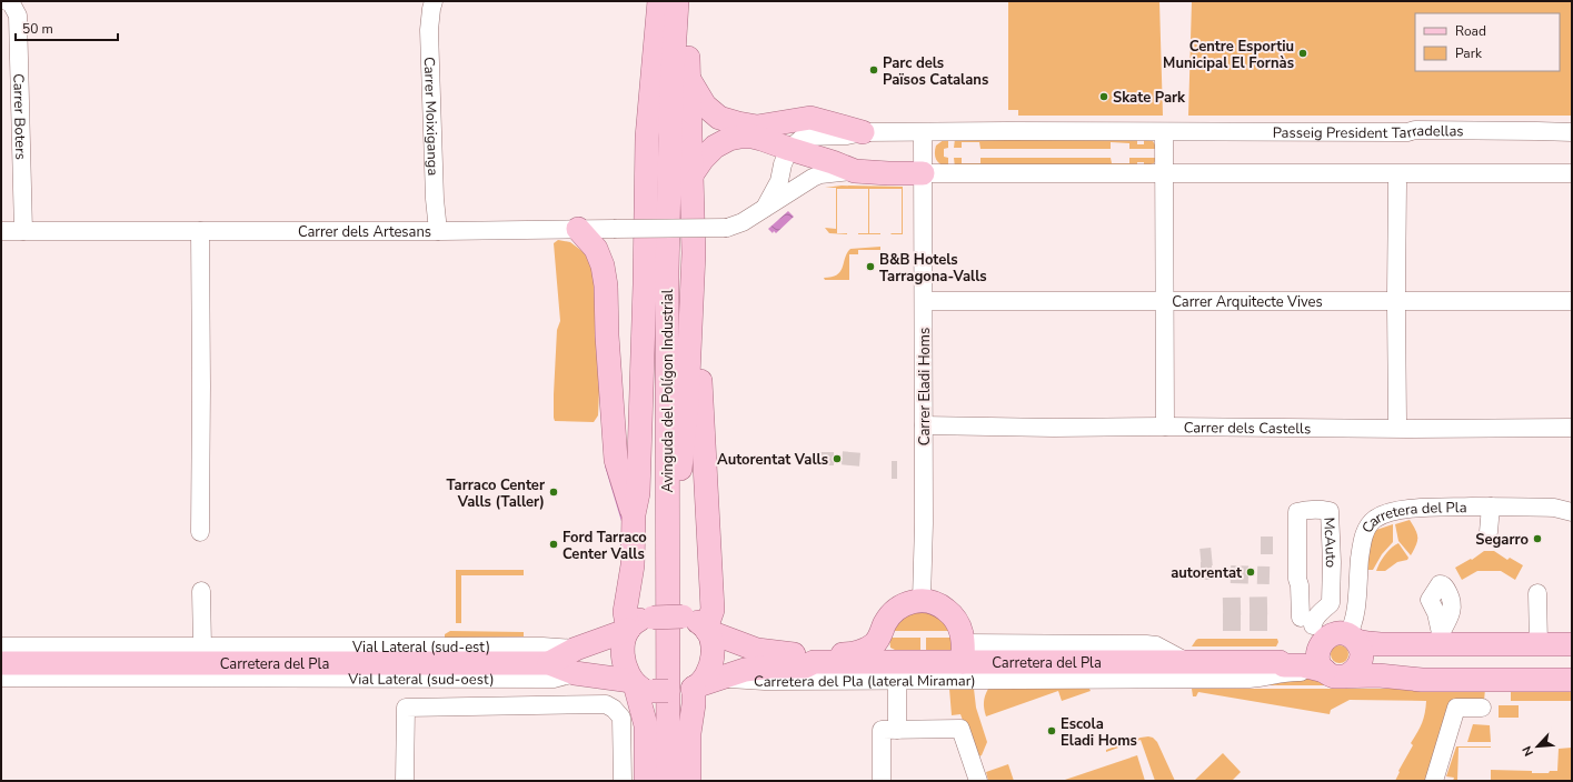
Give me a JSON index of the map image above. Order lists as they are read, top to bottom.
{
  "streets": {
    "main road": ["Avinguda del Polígon Industrial", "Carretera del Pla"],
    "street": [
      "Carrer Moixiganga",
      "Carrer Boters",
      "Passeig President Tarradellas",
      "Carrer dels Artesans",
      "Carrer Arquitecte Vives",
      "Carrer Eladi Homs",
      "Carrer dels Castells",
      "McAuto",
      "Vial Lateral (sud-est)",
      "Vial Lateral (sud-oest)",
      "Carretera del Pla (lateral Miramar)"
    ]
  },
  "crossings": [
    ["Carrer Moixiganga", "Carrer dels Artesans"],
    ["Carrer Boters", "Carrer dels Artesans"],
    ["Passeig President Tarradellas", "Carrer Eladi Homs"],
    ["Carrer Arquitecte Vives", "Carrer Eladi Homs"],
    ["Carrer Eladi Homs", "Carrer dels Castells"]
  ],
  "places": [
    "Centre Esportiu Municipal El Fornàs",
    "Parc dels Països Catalans",
    "Skate Park",
    "B&B Hotels Tarragona-Valls",
    "Autorentat Valls",
    "Tarraco Center Valls (Taller)",
    "Segarro",
    "Ford Tarraco Center Valls",
    "autorentat",
    "Escola Eladi Homs"
  ],
  "legend": ["Road", "Park"],
  "scale_bar": "50 m",
  "north": "bottom left"
}
